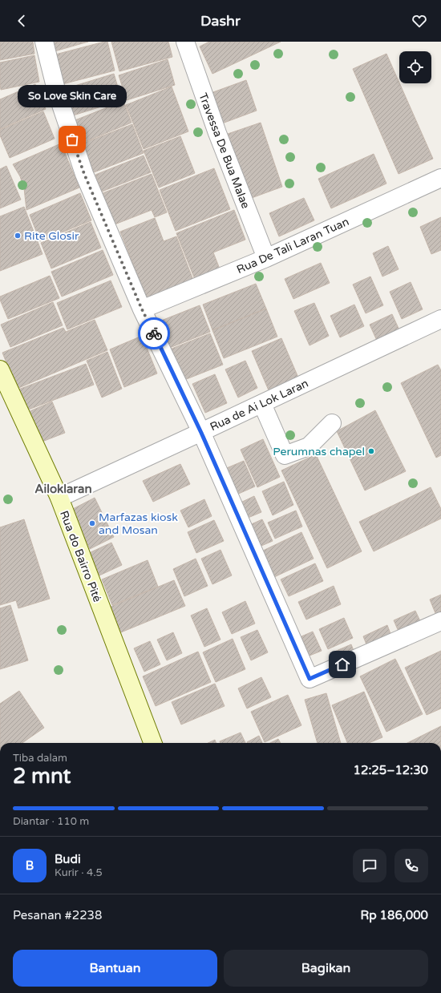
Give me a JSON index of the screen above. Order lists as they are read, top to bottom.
{
  "streets": {
    "main road": ["Rua do Bairro Pité"],
    "street": ["Travessa De Bua Malae", "Rua De Tali Laran Tuan", "Rua de Ai Lok Laran"]
  },
  "crossings": [
    ["Travessa De Bua Malae", "Rua De Tali Laran Tuan"],
    ["Rua de Ai Lok Laran", "Rua do Bairro Pité"]
  ],
  "districts": ["Ailoklaran"],
  "places": [
    "So Love Skin Care",
    "Rite Glosir",
    "Perumnas chapel",
    "Marfazas kiosk and Mosan"
  ],
  "page": {
    "header": "Dashr",
    "bubble": "So Love Skin Care",
    "heading": ["2 mnt", "Tiba dalam", "12:25–12:30"],
    "panel": [
      "Budi",
      "Kurir · 4.5",
      "Pesanan #2238",
      "Rp 186,000"
    ],
    "bar": "Diantar · 110 m",
    "round": "B",
    "buttons": ["Bantuan", "Bagikan"]
  }
}
